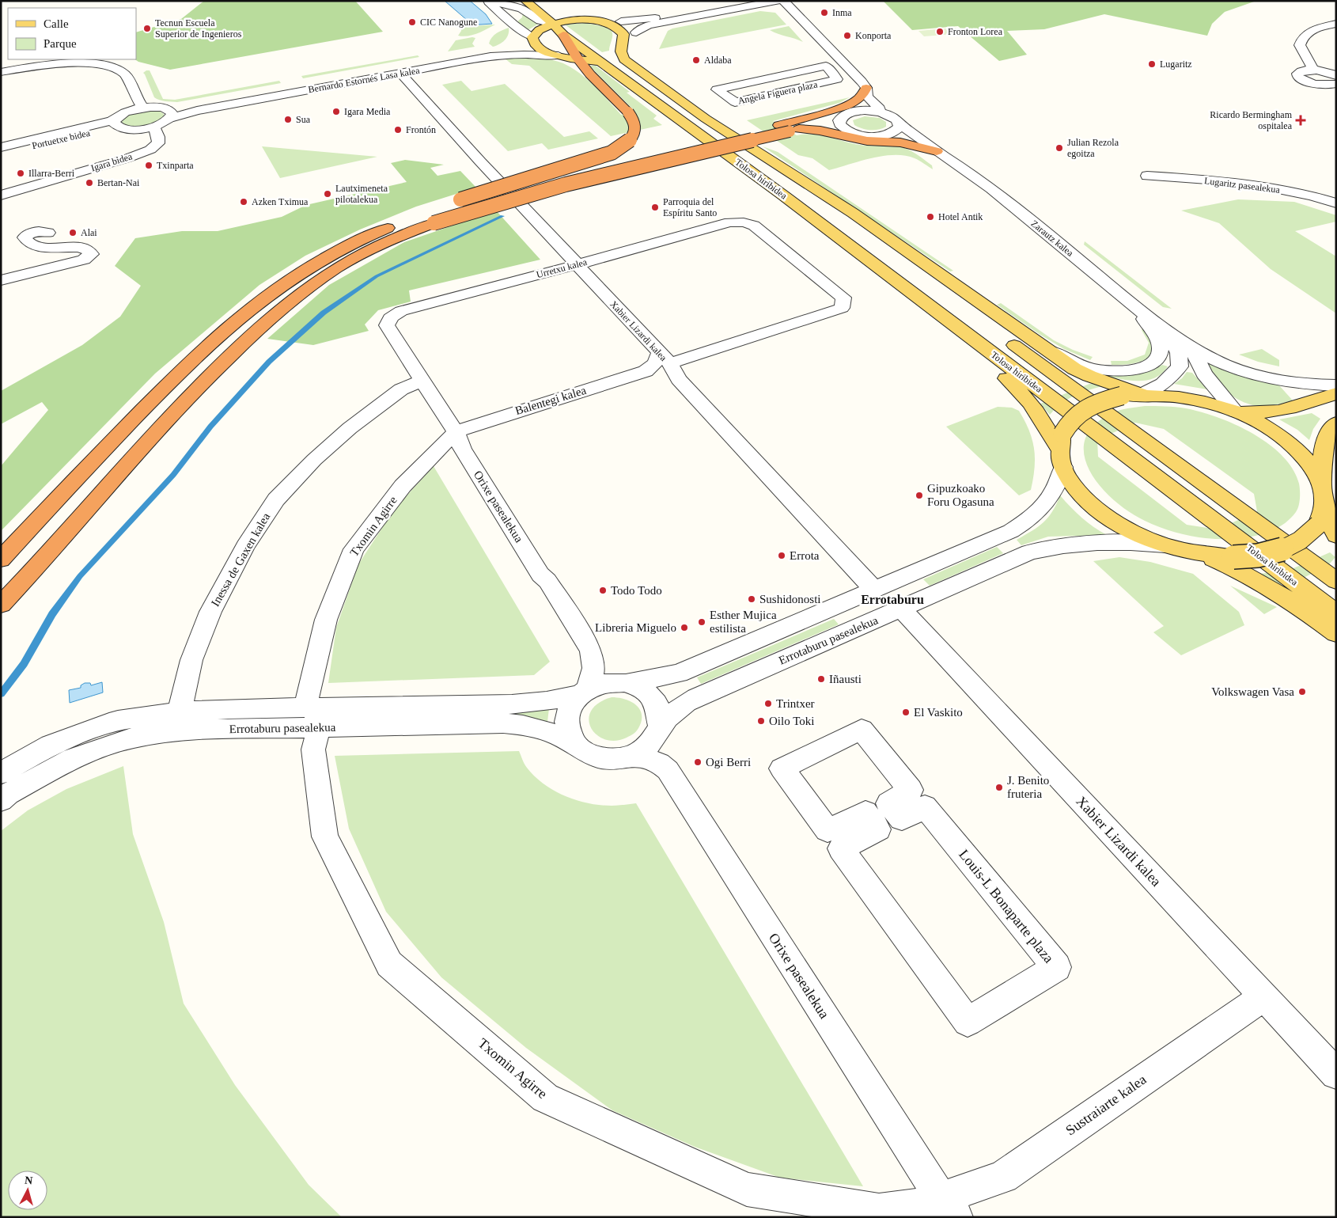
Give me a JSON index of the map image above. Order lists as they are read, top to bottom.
{
  "streets": {
    "main road": ["Tolosa hiribidea"],
    "street": [
      "Bernardo Estornés Lasa kalea",
      "Angela Figuera plaza",
      "Portuetxe bidea",
      "Igara bidea",
      "Lugaritz pasealekua",
      "Zarautz kalea",
      "Urretxu kalea",
      "Xabier Lizardi kalea",
      "Balentegi kalea",
      "Orixe pasealekua",
      "Txomin Agirre",
      "Inessa de Gaxen kalea",
      "Errotaburu pasealekua",
      "Louis-L Bonaparte plaza",
      "Sustraiarte kalea"
    ]
  },
  "crossings": [
    ["Bernardo Estornés Lasa kalea", "Tolosa hiribidea"],
    ["Bernardo Estornés Lasa kalea", "Xabier Lizardi kalea"],
    ["Tolosa hiribidea", "Errotaburu pasealekua"],
    ["Urretxu kalea", "Xabier Lizardi kalea"],
    ["Urretxu kalea", "Orixe pasealekua"],
    ["Xabier Lizardi kalea", "Errotaburu pasealekua"],
    ["Xabier Lizardi kalea", "Sustraiarte kalea"],
    ["Balentegi kalea", "Orixe pasealekua"],
    ["Balentegi kalea", "Txomin Agirre"],
    ["Orixe pasealekua", "Txomin Agirre"],
    ["Orixe pasealekua", "Inessa de Gaxen kalea"],
    ["Orixe pasealekua", "Errotaburu pasealekua"],
    ["Orixe pasealekua", "Sustraiarte kalea"],
    ["Txomin Agirre", "Errotaburu pasealekua"],
    ["Txomin Agirre", "Sustraiarte kalea"],
    ["Inessa de Gaxen kalea", "Errotaburu pasealekua"]
  ],
  "districts": ["Errotaburu"],
  "places": {
    "other": [
      "Inma",
      "CIC Nanogune",
      "Tecnun Escuela Superior de Ingenieros",
      "Fronton Lorea",
      "Konporta",
      "Aldaba",
      "Lugaritz",
      "Igara Media",
      "Sua",
      "Frontón",
      "Julian Rezola egoitza",
      "Txinparta",
      "Illarra-Berri",
      "Bertan-Nai",
      "Lautximeneta pilotalekua",
      "Azken Tximua",
      "Parroquia del Espíritu Santo",
      "Hotel Antik",
      "Alai",
      "Gipuzkoako Foru Ogasuna",
      "Errota",
      "Todo Todo",
      "Sushidonosti",
      "Esther Mujica estilista",
      "Libreria Miguelo",
      "Iñausti",
      "Volkswagen Vasa",
      "Trintxer",
      "El Vaskito",
      "Oilo Toki",
      "Ogi Berri",
      "J. Benito fruteria"
    ],
    "health": ["Ricardo Bermingham ospitalea"]
  },
  "legend": ["Calle", "Parque"],
  "north": "top"
}
